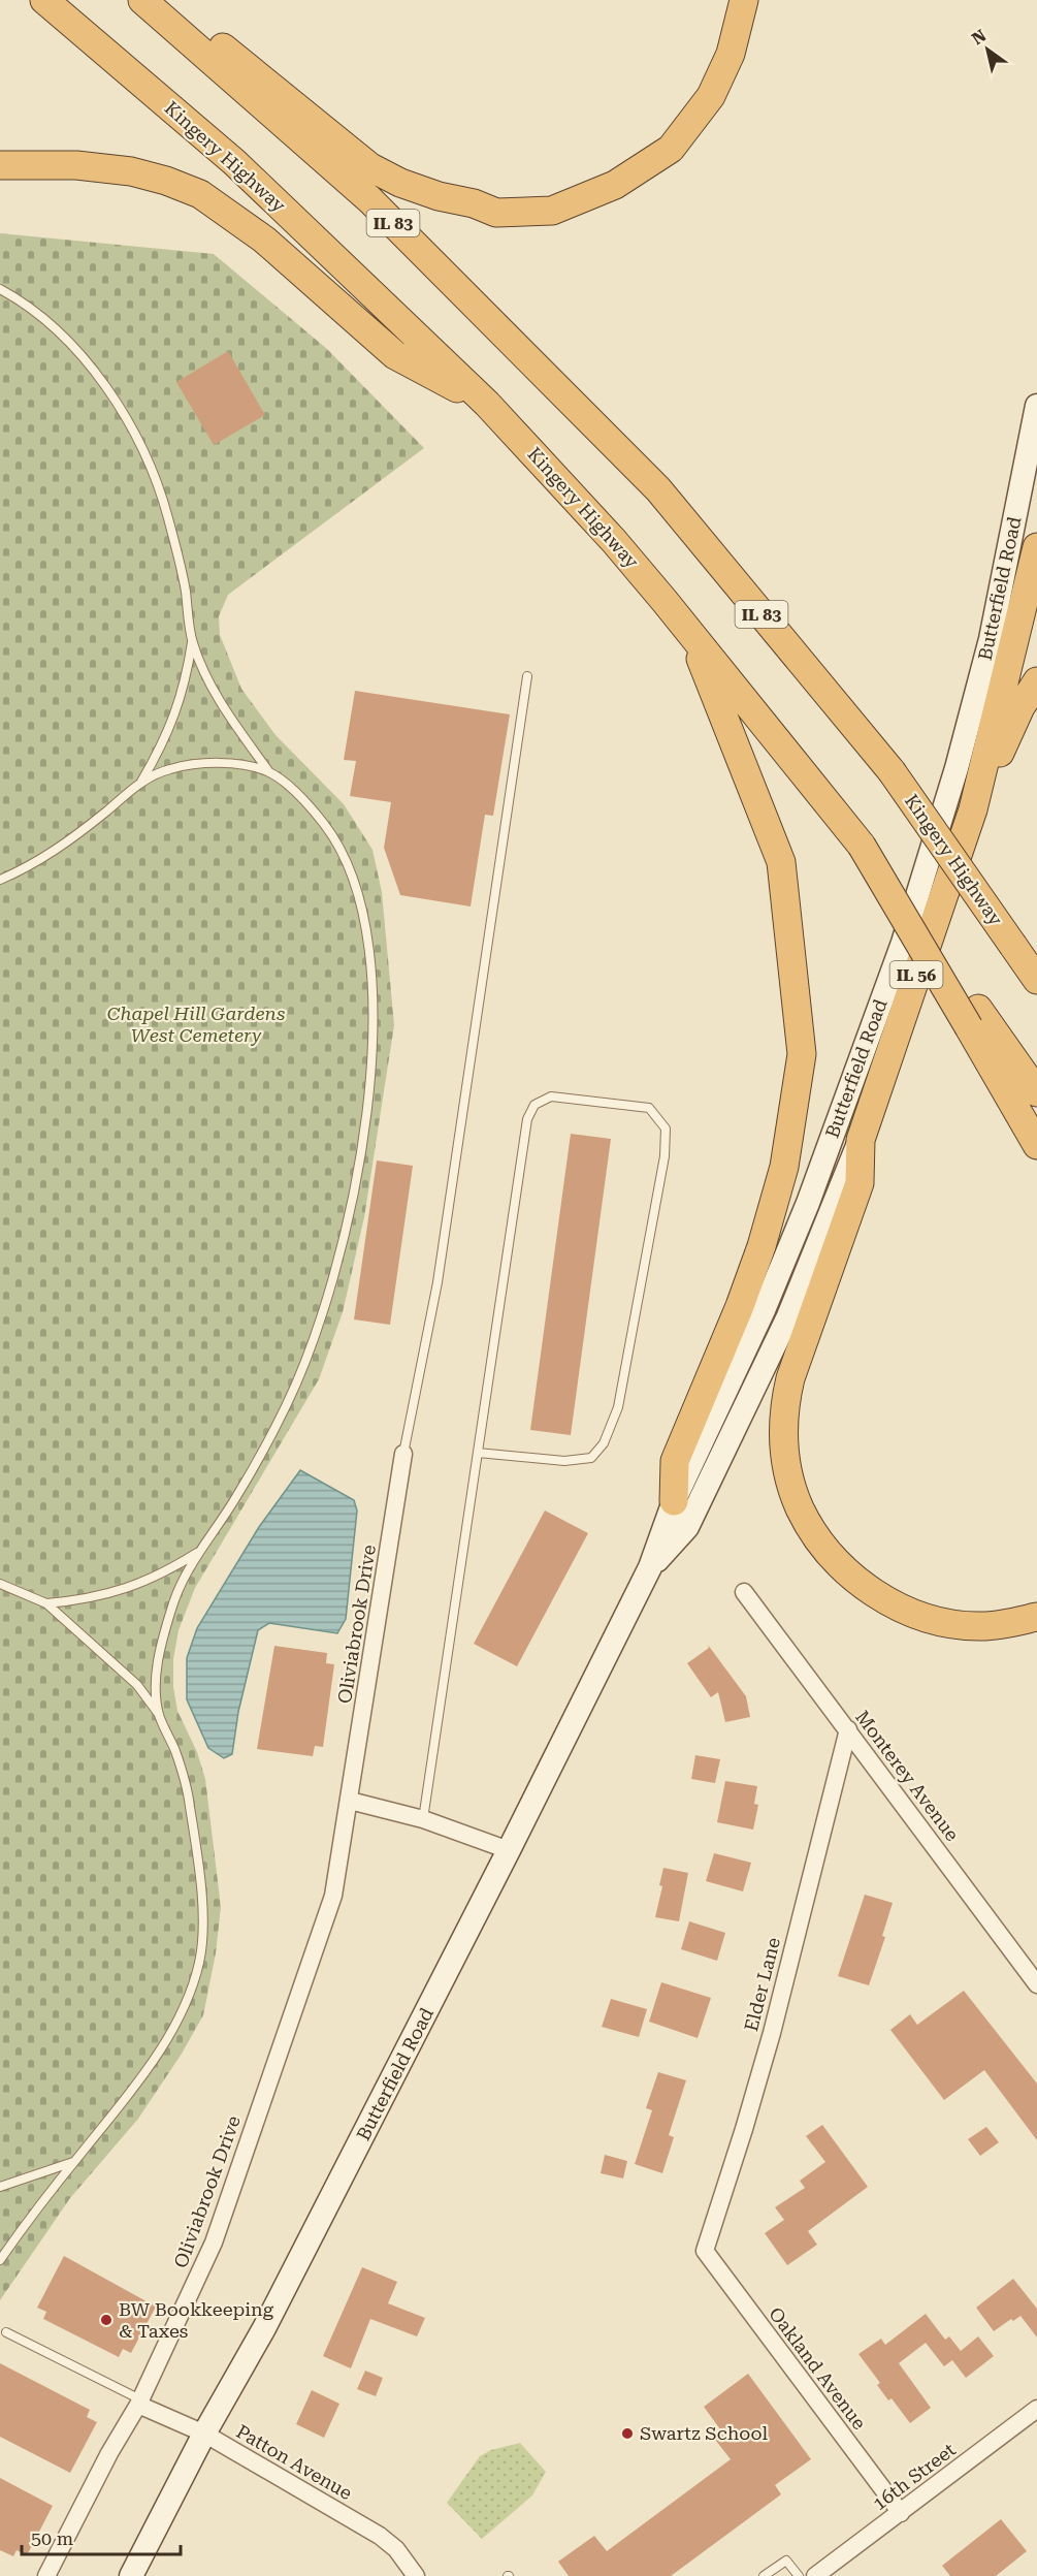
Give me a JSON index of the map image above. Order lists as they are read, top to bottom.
{
  "streets": {
    "highway": [
      "Kingery Highway",
      "IL 83",
      "Butterfield Road",
      "IL 56"
    ],
    "street": [
      "Oliviabrook Drive",
      "Monterey Avenue",
      "Elder Lane",
      "Oakland Avenue",
      "Patton Avenue",
      "16th Street"
    ]
  },
  "crossings": [
    ["Butterfield Road", "Patton Avenue"],
    ["Oliviabrook Drive", "Patton Avenue"],
    ["Monterey Avenue", "Elder Lane"],
    ["Elder Lane", "Oakland Avenue"],
    ["Oakland Avenue", "16th Street"]
  ],
  "parks": ["Chapel Hill Gardens West Cemetery"],
  "places": ["BW Bookkeeping & Taxes", "Swartz School"],
  "scale_bar": "50 m",
  "north": "top left"
}
